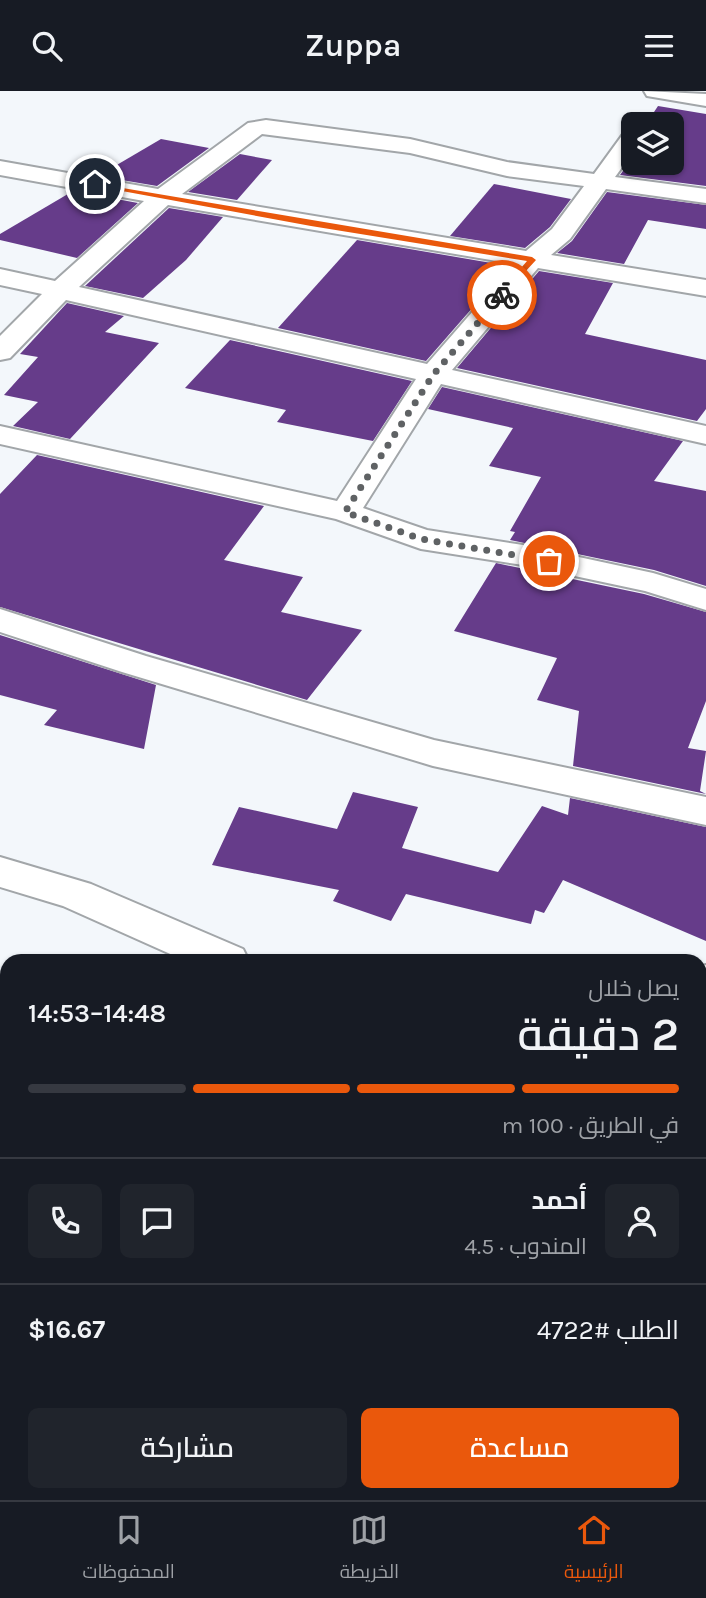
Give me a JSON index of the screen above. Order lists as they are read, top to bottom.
{
  "page": {
    "header": "Zuppa",
    "heading": ["2 دقيقة", "يصل خلال", "14:48–14:53"],
    "panel": [
      "أحمد",
      "المندوب · 4.5",
      "الطلب #4722",
      "$16.67"
    ],
    "bar": "في الطريق · 100 m",
    "buttons": ["مساعدة", "مشاركة"],
    "tabs": ["الرئيسية", "الخريطة", "المحفوظات"]
  }
}
